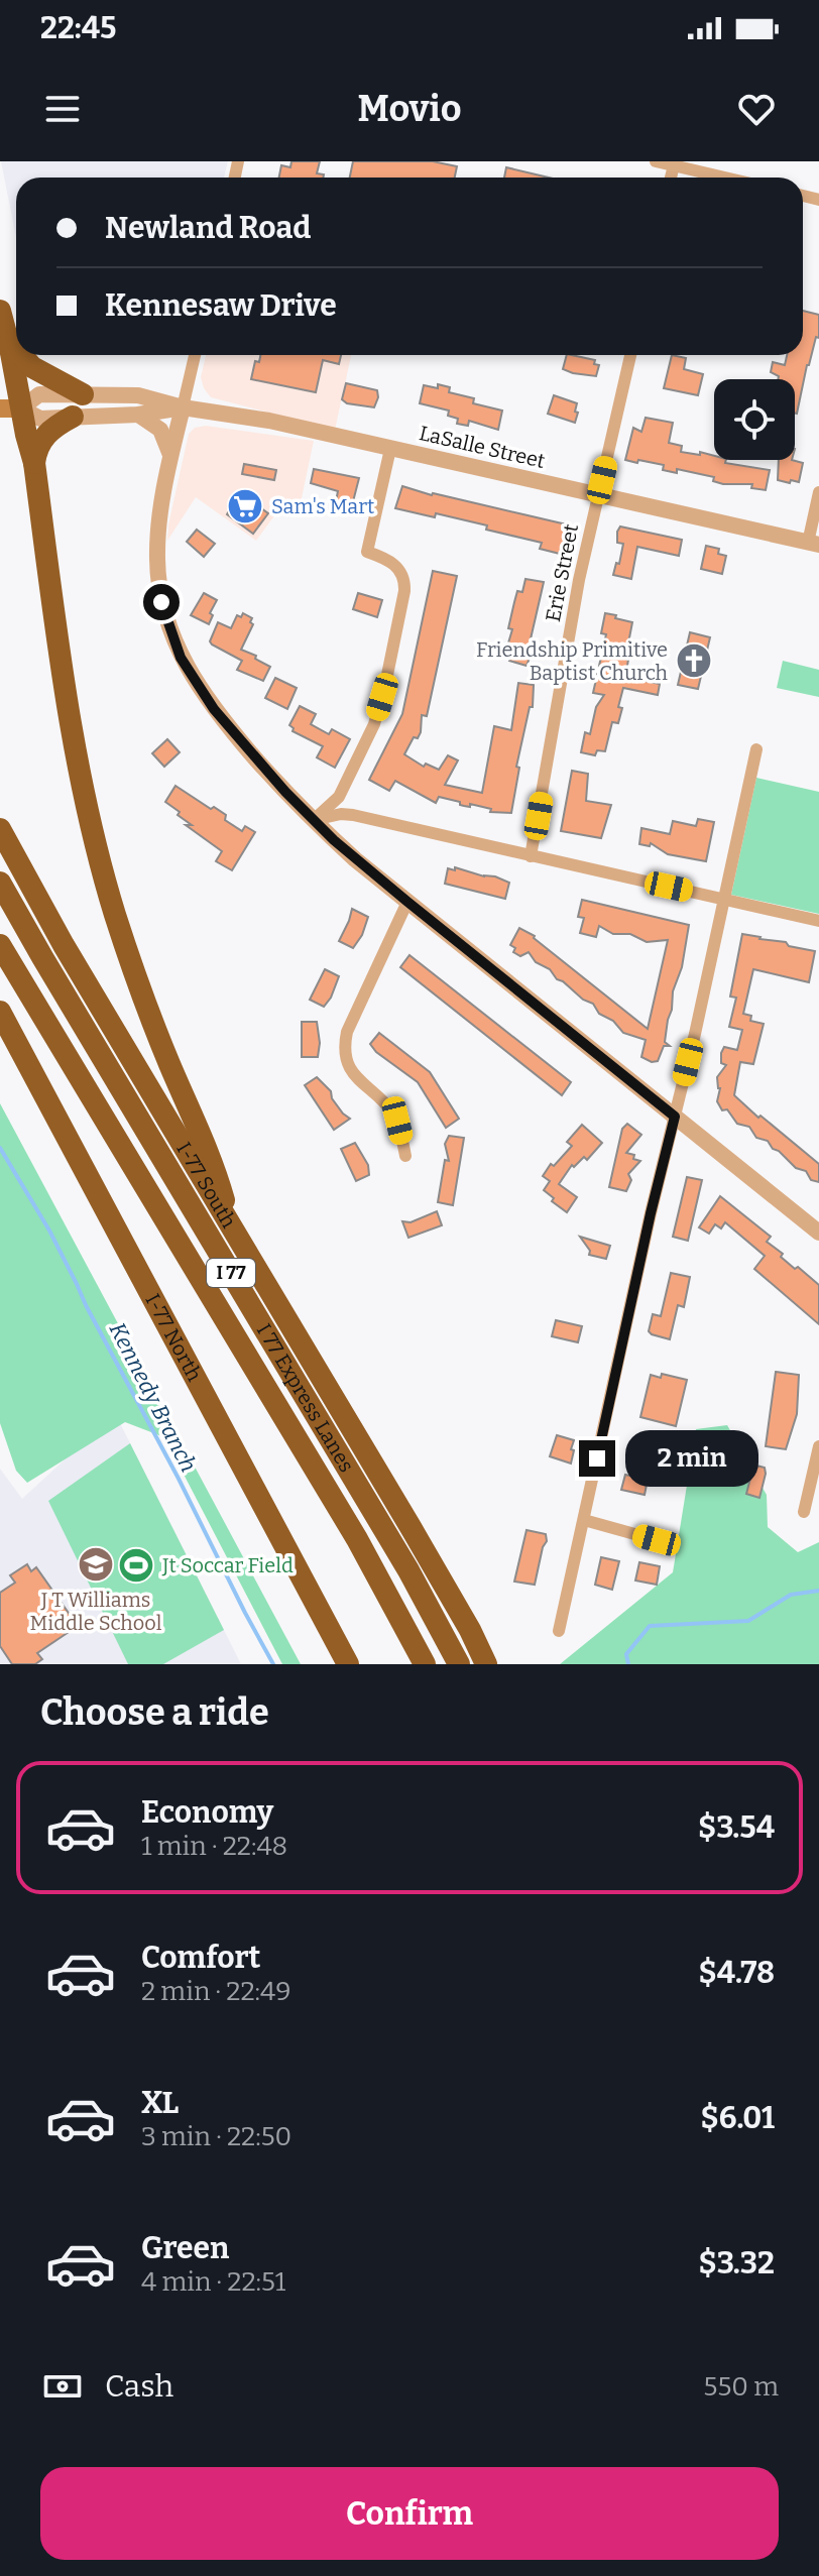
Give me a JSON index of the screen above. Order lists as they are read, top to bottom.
{
  "streets": {
    "highway": [
      "I-77 South",
      "I 77",
      "I-77 North",
      "I 77 Express Lanes"
    ],
    "street": ["LaSalle Street", "Erie Street"]
  },
  "crossings": [
    ["LaSalle Street", "Erie Street"]
  ],
  "water": ["Kennedy Branch"],
  "places": {
    "supermarket": ["Sam's Mart"],
    "church": ["Friendship Primitive Baptist Church"],
    "school or university": ["J T Williams Middle School"],
    "sports": ["Jt Soccar Field"]
  },
  "page": {
    "status": "22:45",
    "header": "Movio",
    "banner": ["Newland Road", "Kennesaw Drive"],
    "bubble": "2 min",
    "heading": "Choose a ride",
    "list": [
      {
        "name": "Economy",
        "note": "1 min · 22:48",
        "value": "$3.54"
      },
      {
        "name": "Comfort",
        "note": "2 min · 22:49",
        "value": "$4.78"
      },
      {
        "name": "XL",
        "note": "3 min · 22:50",
        "value": "$6.01"
      },
      {
        "name": "Green",
        "note": "4 min · 22:51",
        "value": "$3.32"
      }
    ],
    "pay": ["Cash", "550 m"],
    "buttons": "Confirm"
  }
}
